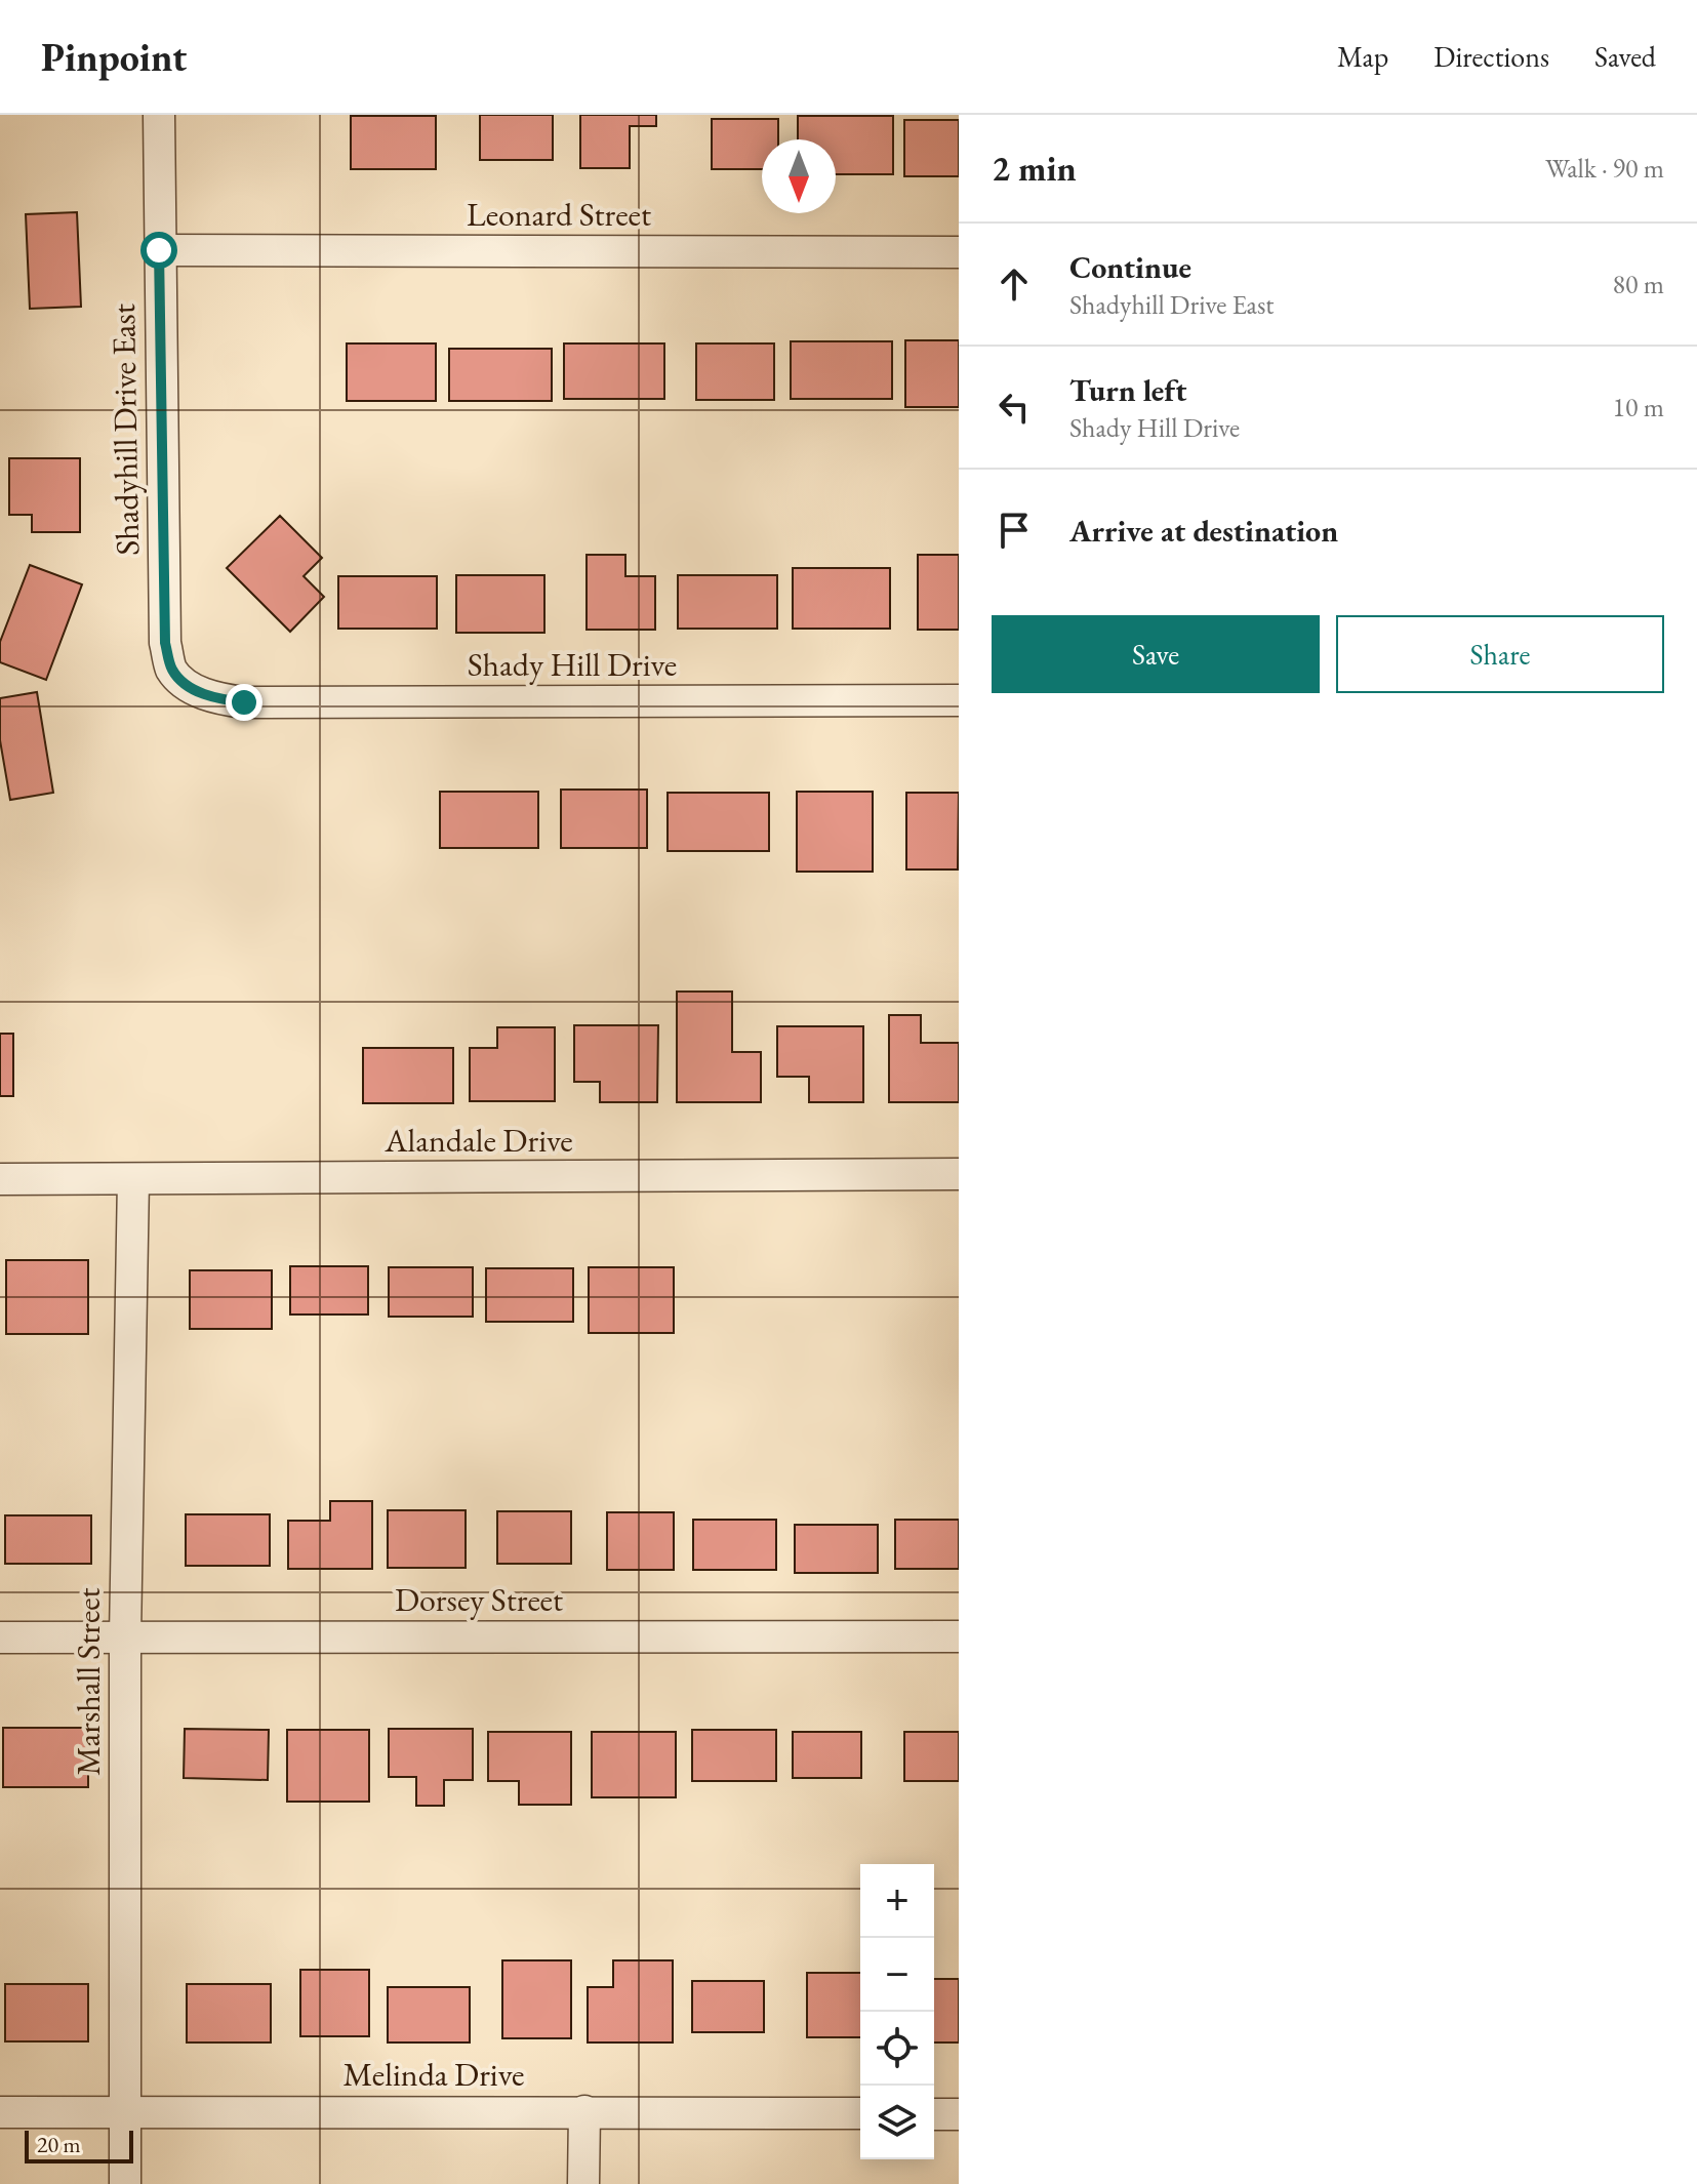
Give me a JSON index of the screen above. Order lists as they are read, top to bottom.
{
  "streets": {
    "street": [
      "Leonard Street",
      "Shadyhill Drive East",
      "Shady Hill Drive",
      "Alandale Drive",
      "Dorsey Street",
      "Marshall Street",
      "Melinda Drive"
    ]
  },
  "crossings": [
    ["Leonard Street", "Shadyhill Drive East"],
    ["Shadyhill Drive East", "Shady Hill Drive"],
    ["Alandale Drive", "Marshall Street"],
    ["Dorsey Street", "Marshall Street"],
    ["Marshall Street", "Melinda Drive"]
  ],
  "scale_bar": "20 m",
  "north": "bottom",
  "page": {
    "header": "Pinpoint",
    "nav": ["Map", "Directions", "Saved"],
    "heading": ["2 min", "Walk · 90 m"],
    "list": [
      ["Continue", "Shadyhill Drive East", "80 m"],
      ["Turn left", "Shady Hill Drive", "10 m"],
      "Arrive at destination"
    ],
    "buttons": ["Save", "Share"],
    "map_buttons": ["+", "−"],
    "scale": "20 m"
  }
}
